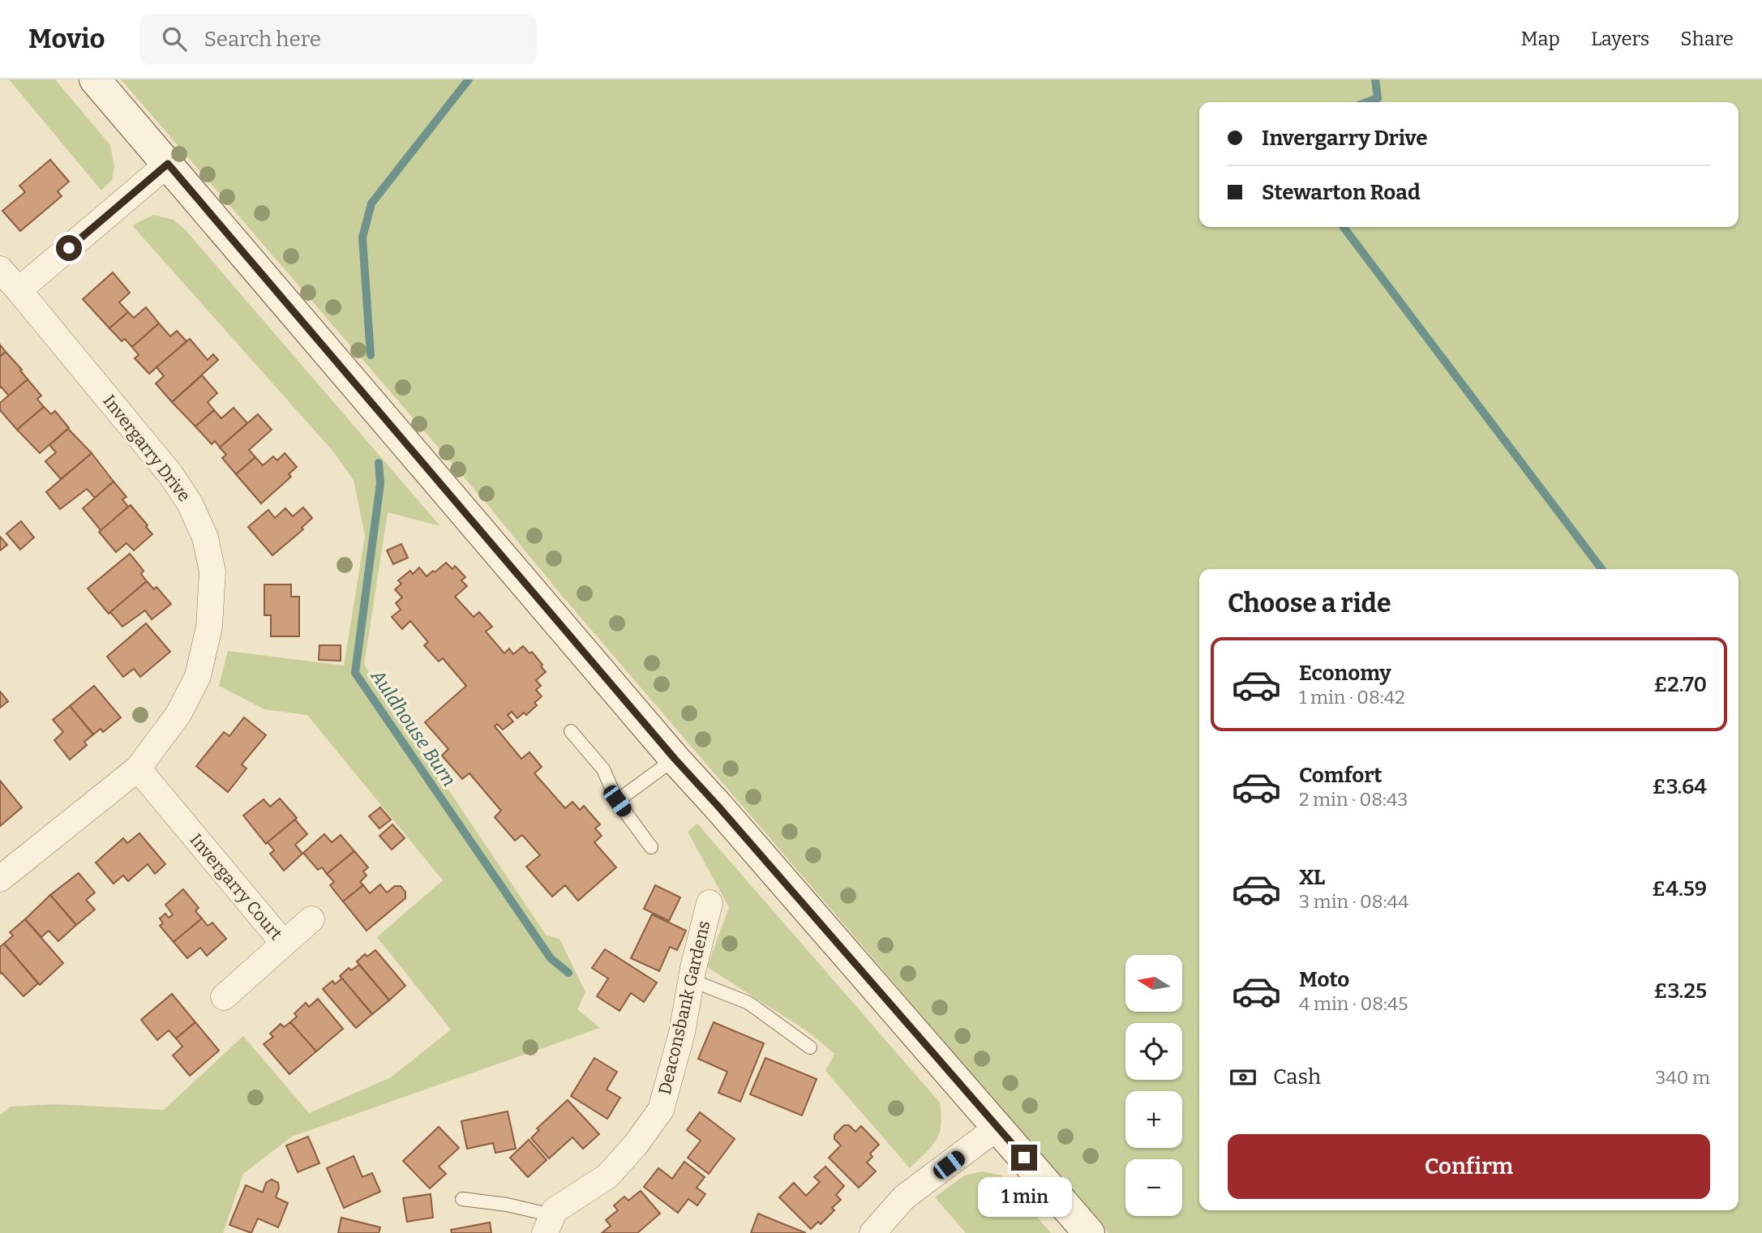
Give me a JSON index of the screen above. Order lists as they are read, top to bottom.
{
  "streets": {
    "street": ["Invergarry Drive", "Invergarry Court", "Deaconsbank Gardens"]
  },
  "crossings": [
    ["Invergarry Drive", "Invergarry Court"]
  ],
  "water": ["Auldhouse Burn"],
  "north": "left",
  "page": {
    "header": "Movio",
    "search": "Search here",
    "nav": ["Map", "Layers", "Share"],
    "banner": ["Invergarry Drive", "Stewarton Road"],
    "heading": "Choose a ride",
    "list": [
      {
        "name": "Economy",
        "note": "1 min · 08:42",
        "value": "£2.70"
      },
      {
        "name": "Comfort",
        "note": "2 min · 08:43",
        "value": "£3.64"
      },
      {
        "name": "XL",
        "note": "3 min · 08:44",
        "value": "£4.59"
      },
      {
        "name": "Moto",
        "note": "4 min · 08:45",
        "value": "£3.25"
      }
    ],
    "map_buttons": ["+", "−"],
    "pay": ["Cash", "340 m"],
    "buttons": "Confirm",
    "bubble": "1 min"
  }
}
